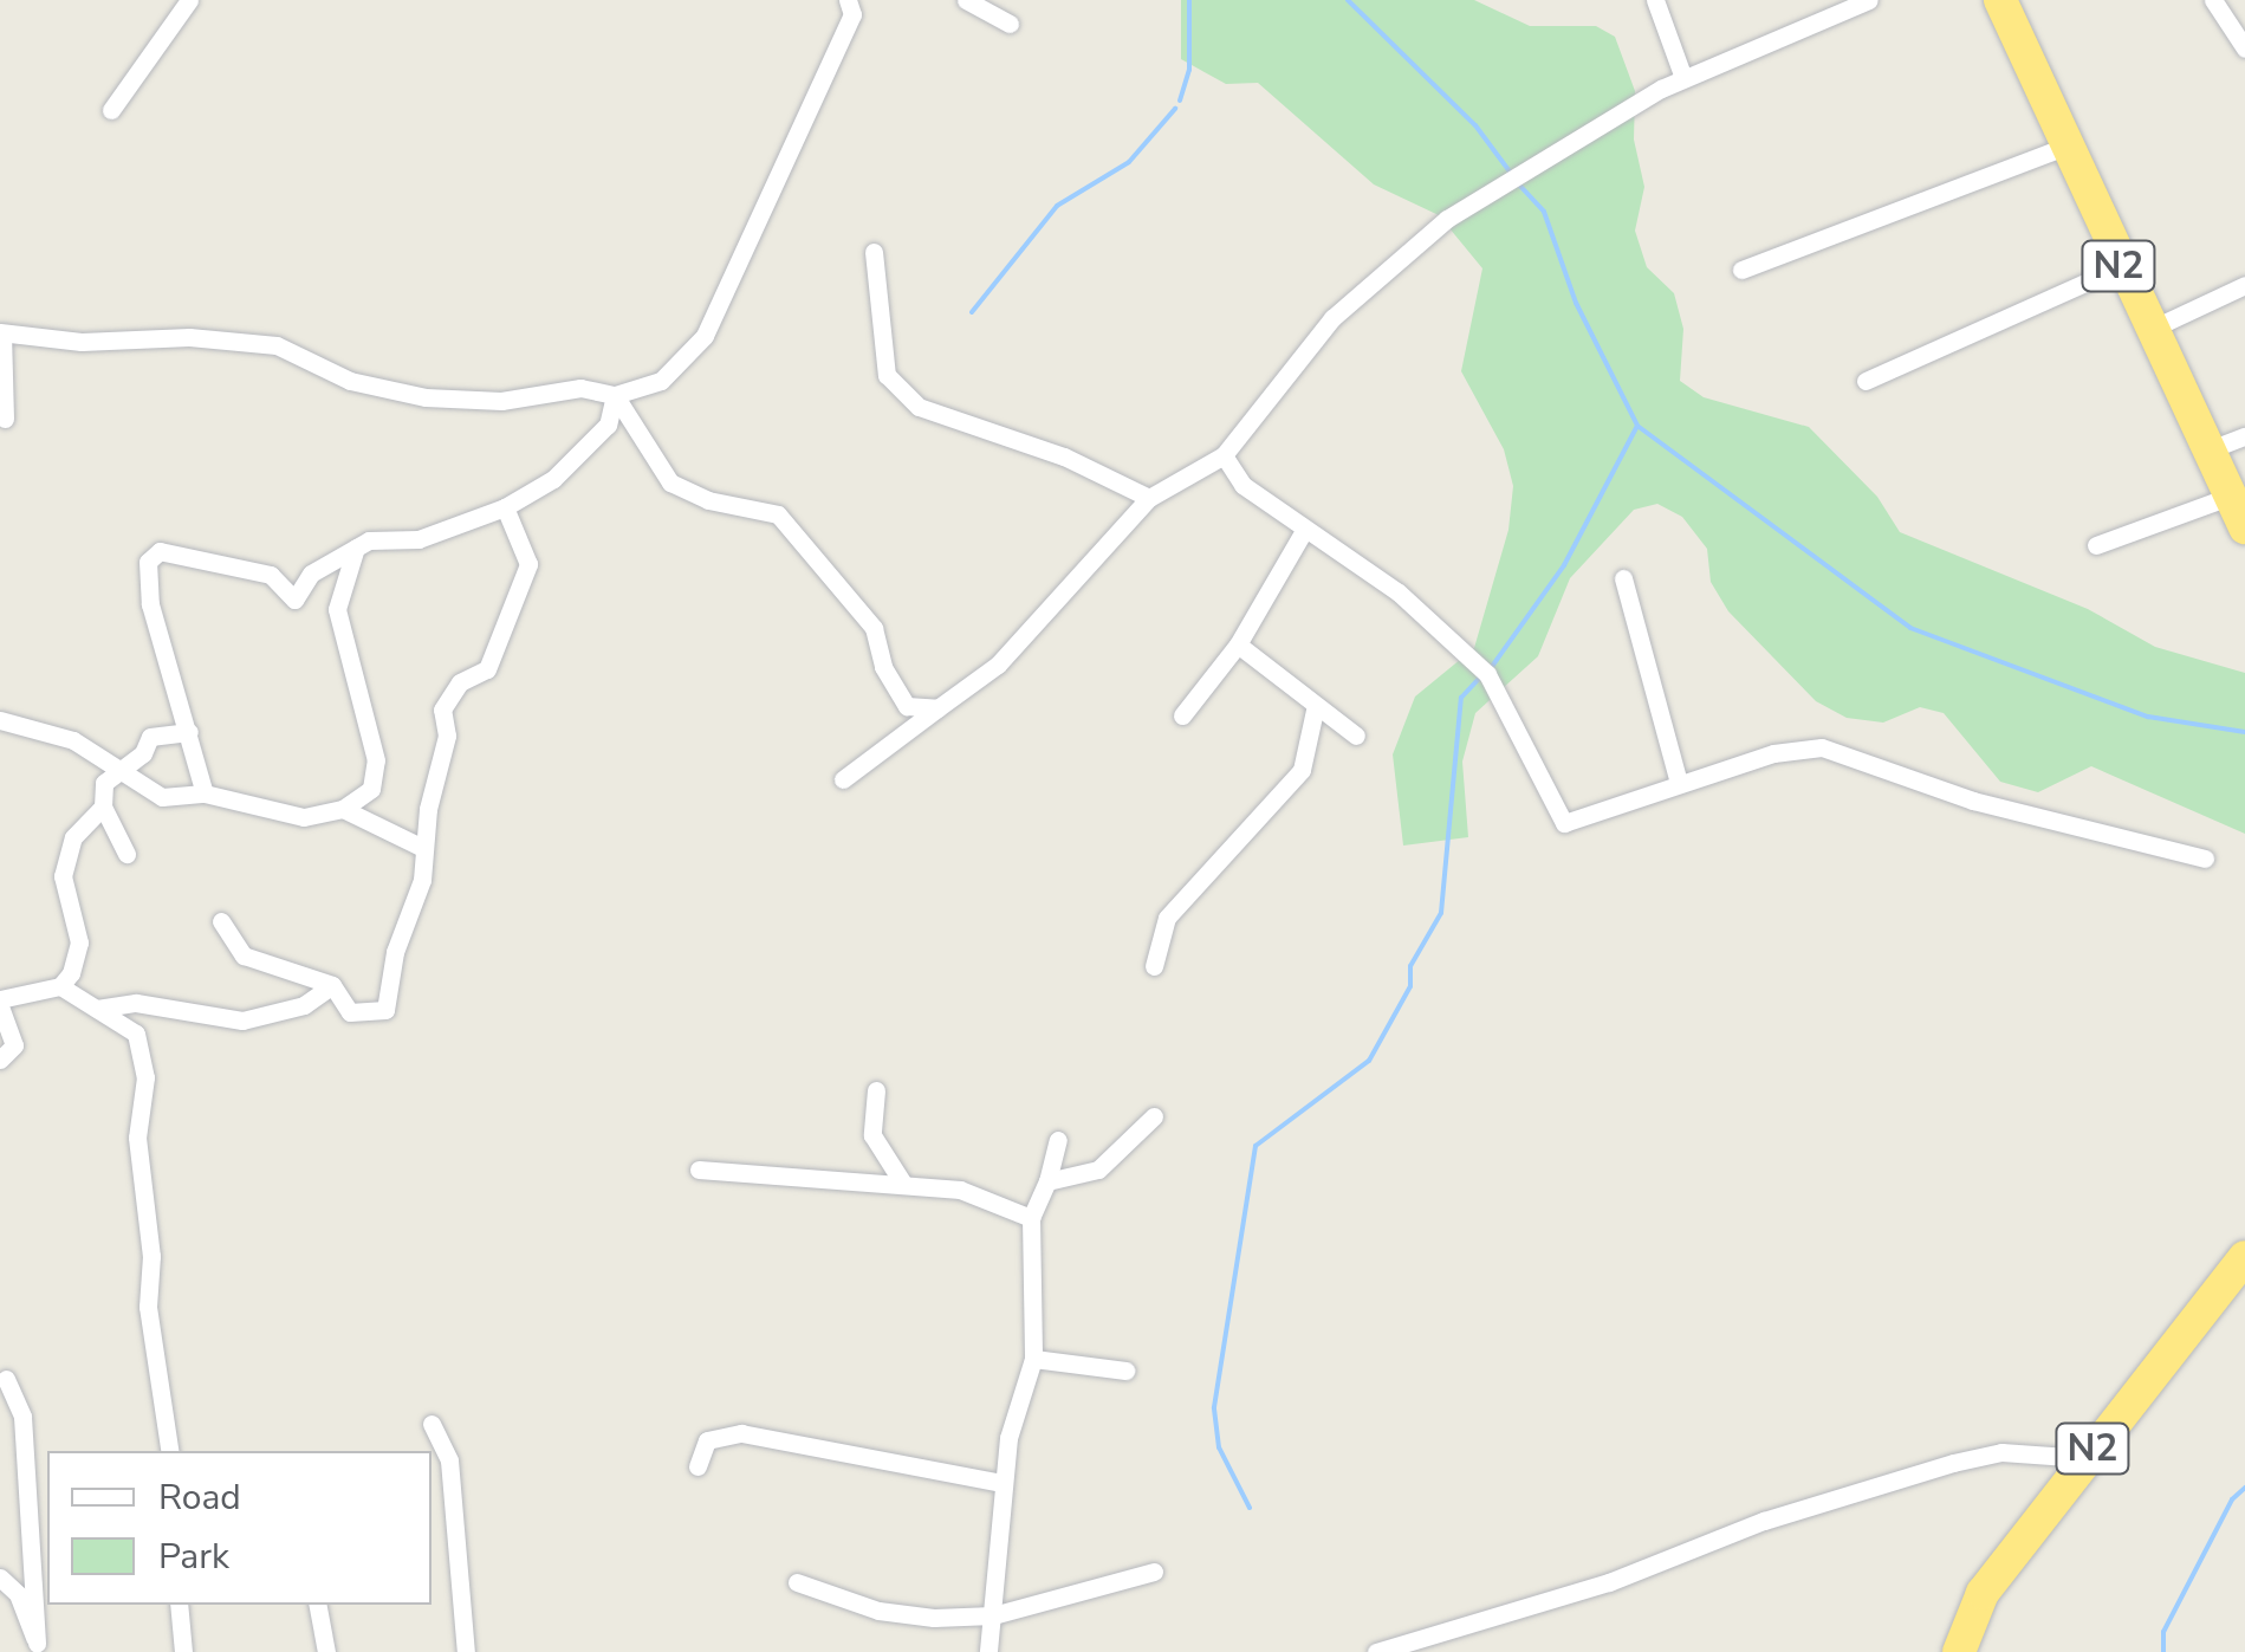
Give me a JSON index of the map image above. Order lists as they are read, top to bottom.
{
  "streets": {
    "highway": ["N2"]
  },
  "legend": ["Road", "Park"]
}
